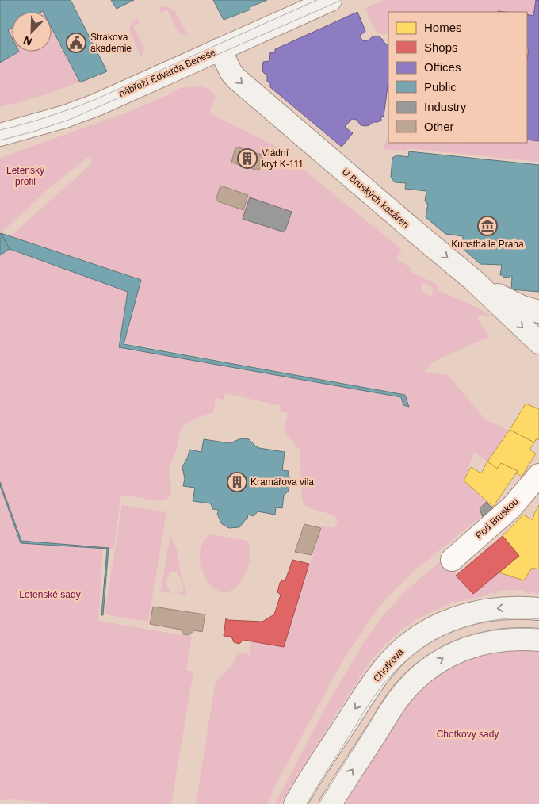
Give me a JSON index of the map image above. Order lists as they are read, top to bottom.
{
  "streets": {
    "main road": ["nábřeží Edvarda Beneše", "U Bruských kasáren", "Chotkova"],
    "street": ["Pod Bruskou"]
  },
  "crossings": [
    ["nábřeží Edvarda Beneše", "U Bruských kasáren"]
  ],
  "one_way": ["U Bruských kasáren"],
  "parks": ["Letenský profil", "Letenské sady", "Chotkovy sady"],
  "places": {
    "public building": ["Strakova akademie"],
    "building": ["Vládní kryt K-111", "Kramářova vila"],
    "museum": ["Kunsthalle Praha"]
  },
  "legend": [
    "Homes",
    "Shops",
    "Offices",
    "Public",
    "Industry",
    "Other"
  ],
  "north": "bottom left"
}
